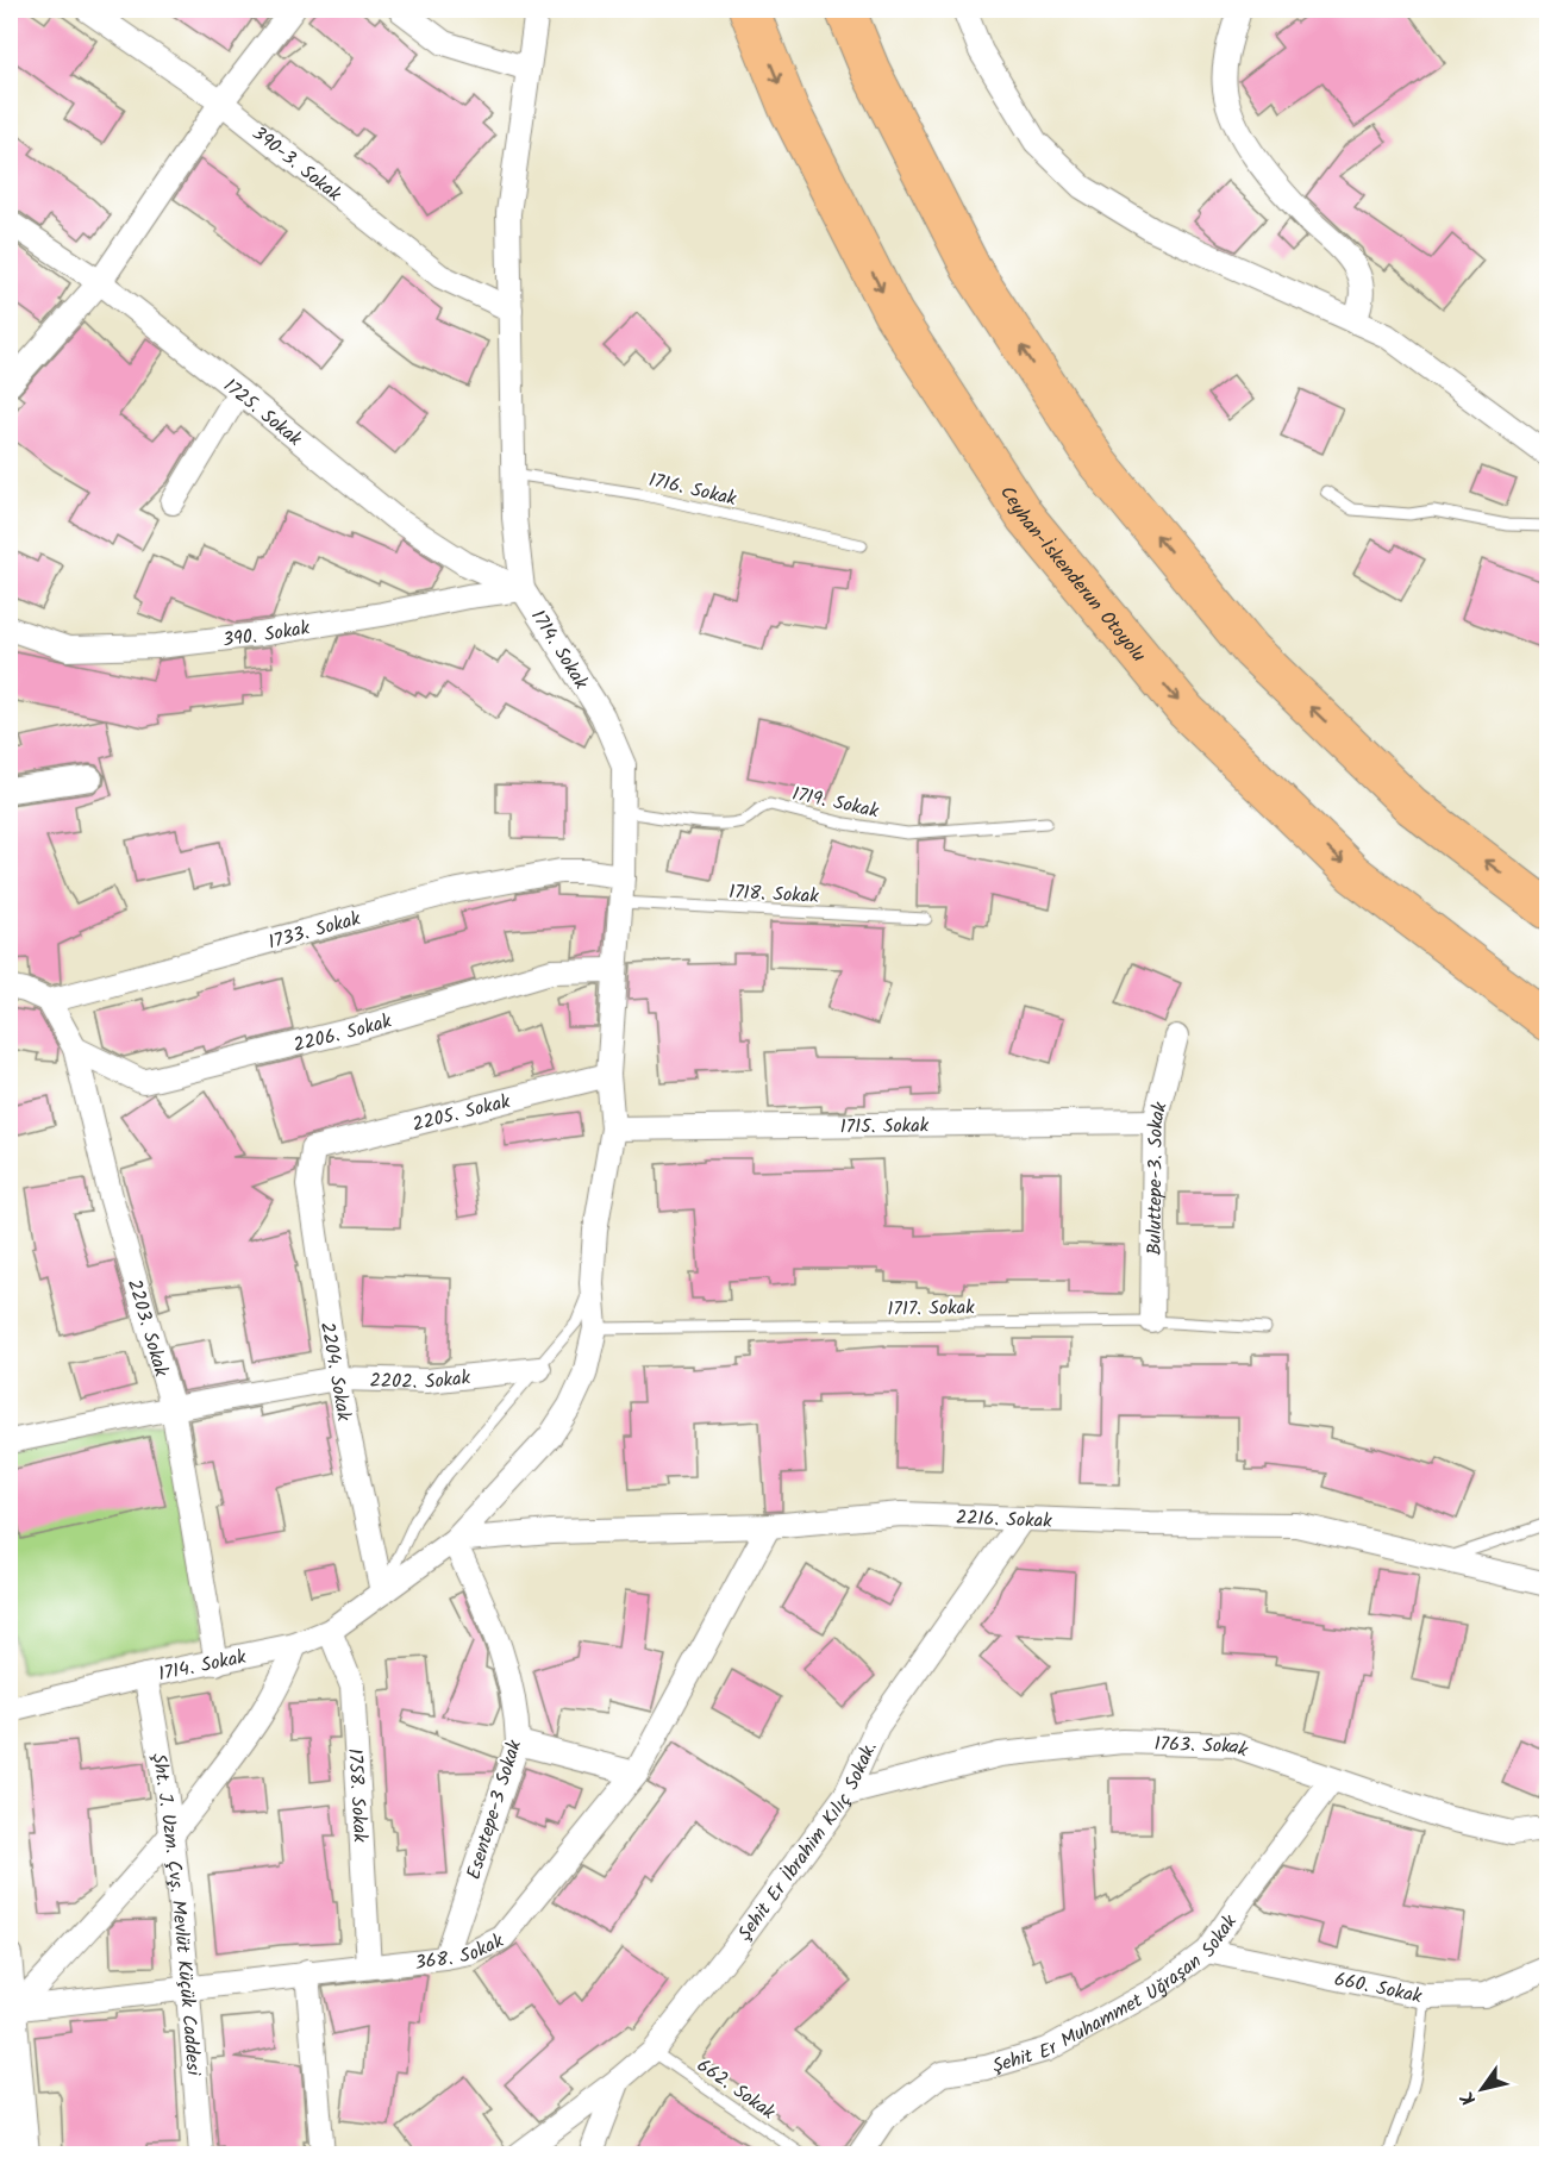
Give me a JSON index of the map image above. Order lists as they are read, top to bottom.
{
  "streets": {
    "highway": ["Ceyhan-İskenderun Otoyolu"],
    "street": [
      "390-3. Sokak",
      "1725. Sokak",
      "390. Sokak",
      "1714. Sokak",
      "1733. Sokak",
      "2206. Sokak",
      "2205. Sokak",
      "1715. Sokak",
      "Buluttepe-3. Sokak",
      "2203. Sokak",
      "2204. Sokak",
      "2202. Sokak",
      "2216. Sokak",
      "1763. Sokak",
      "1758. Sokak",
      "Esentepe-3 Sokak",
      "Şehit Er İbrahim Kılıç Sokak.",
      "Şht. J. Uzm. Çvş. Mevlüt Küçük Caddesi",
      "368. Sokak",
      "660. Sokak",
      "Şehit Er Muhammet Uğraşan Sokak"
    ],
    "lane": [
      "1716. Sokak",
      "1719. Sokak",
      "1718. Sokak",
      "1717. Sokak",
      "662. Sokak"
    ]
  },
  "crossings": [
    ["390-3. Sokak", "1714. Sokak"],
    ["1725. Sokak", "390. Sokak"],
    ["1725. Sokak", "1714. Sokak"],
    ["1716. Sokak", "1714. Sokak"],
    ["390. Sokak", "1714. Sokak"],
    ["1714. Sokak", "1719. Sokak"],
    ["1714. Sokak", "1718. Sokak"],
    ["1714. Sokak", "1733. Sokak"],
    ["1714. Sokak", "2206. Sokak"],
    ["1714. Sokak", "2205. Sokak"],
    ["1714. Sokak", "1715. Sokak"],
    ["1714. Sokak", "1717. Sokak"],
    ["1714. Sokak", "2203. Sokak"],
    ["1714. Sokak", "2204. Sokak"],
    ["1714. Sokak", "2202. Sokak"],
    ["1714. Sokak", "2216. Sokak"],
    ["1714. Sokak", "1758. Sokak"],
    ["1714. Sokak", "Esentepe-3 Sokak"],
    ["1714. Sokak", "Şht. J. Uzm. Çvş. Mevlüt Küçük Caddesi"],
    ["1733. Sokak", "2203. Sokak"],
    ["2206. Sokak", "2203. Sokak"],
    ["2205. Sokak", "2204. Sokak"],
    ["1715. Sokak", "Buluttepe-3. Sokak"],
    ["Buluttepe-3. Sokak", "1717. Sokak"],
    ["2203. Sokak", "2202. Sokak"],
    ["2204. Sokak", "2202. Sokak"],
    ["2216. Sokak", "Esentepe-3 Sokak"],
    ["2216. Sokak", "Şehit Er İbrahim Kılıç Sokak."],
    ["2216. Sokak", "368. Sokak"],
    ["1763. Sokak", "Şehit Er İbrahim Kılıç Sokak."],
    ["1763. Sokak", "Şehit Er Muhammet Uğraşan Sokak"],
    ["1758. Sokak", "368. Sokak"],
    ["Esentepe-3 Sokak", "368. Sokak"],
    ["Şehit Er İbrahim Kılıç Sokak.", "662. Sokak"],
    ["Şht. J. Uzm. Çvş. Mevlüt Küçük Caddesi", "368. Sokak"],
    ["660. Sokak", "Şehit Er Muhammet Uğraşan Sokak"]
  ],
  "north": "bottom left"
}
